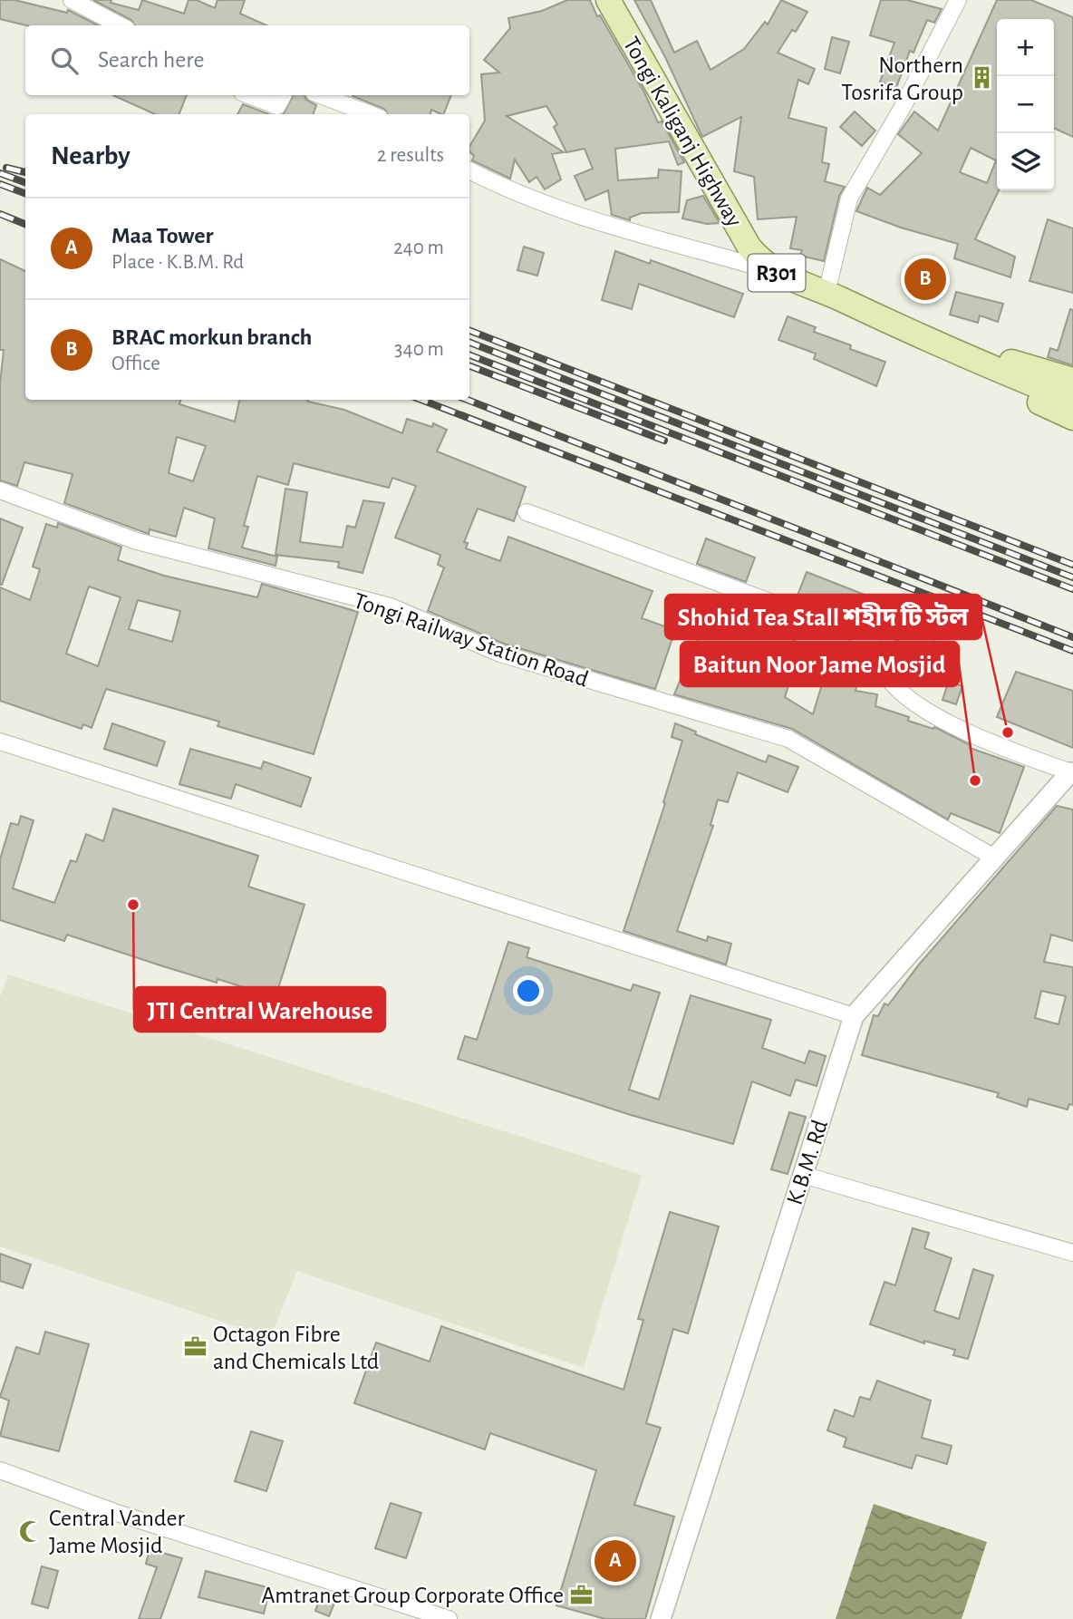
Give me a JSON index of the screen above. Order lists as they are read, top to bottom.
{
  "streets": {
    "main road": ["Tongi Kaliganj Highway", "R301"],
    "street": ["Tongi Railway Station Road", "K.B.M. Rd"]
  },
  "crossings": [
    ["Tongi Kaliganj Highway", "R301"],
    ["Tongi Railway Station Road", "K.B.M. Rd"]
  ],
  "places": {
    "building": ["Northern Tosrifa Group"],
    "other": ["Shohid Tea Stall শহীদ টি স্টল", "Baitun Noor Jame Mosjid", "JTI Central Warehouse"],
    "office": ["Octagon Fibre and Chemicals Ltd", "Amtranet Group Corporate Office"],
    "mosque": ["Central Vander Jame Mosjid"]
  },
  "page": {
    "map_buttons": ["+", "−"],
    "search": "Search here",
    "heading": ["Nearby", "2 results"],
    "list": [
      {
        "mark": "A",
        "name": "Maa Tower",
        "note": "Place · K.B.M. Rd",
        "value": "240 m"
      },
      {
        "mark": "B",
        "name": "BRAC morkun branch",
        "note": "Office",
        "value": "340 m"
      }
    ],
    "pins": ["B", "A"]
  }
}
